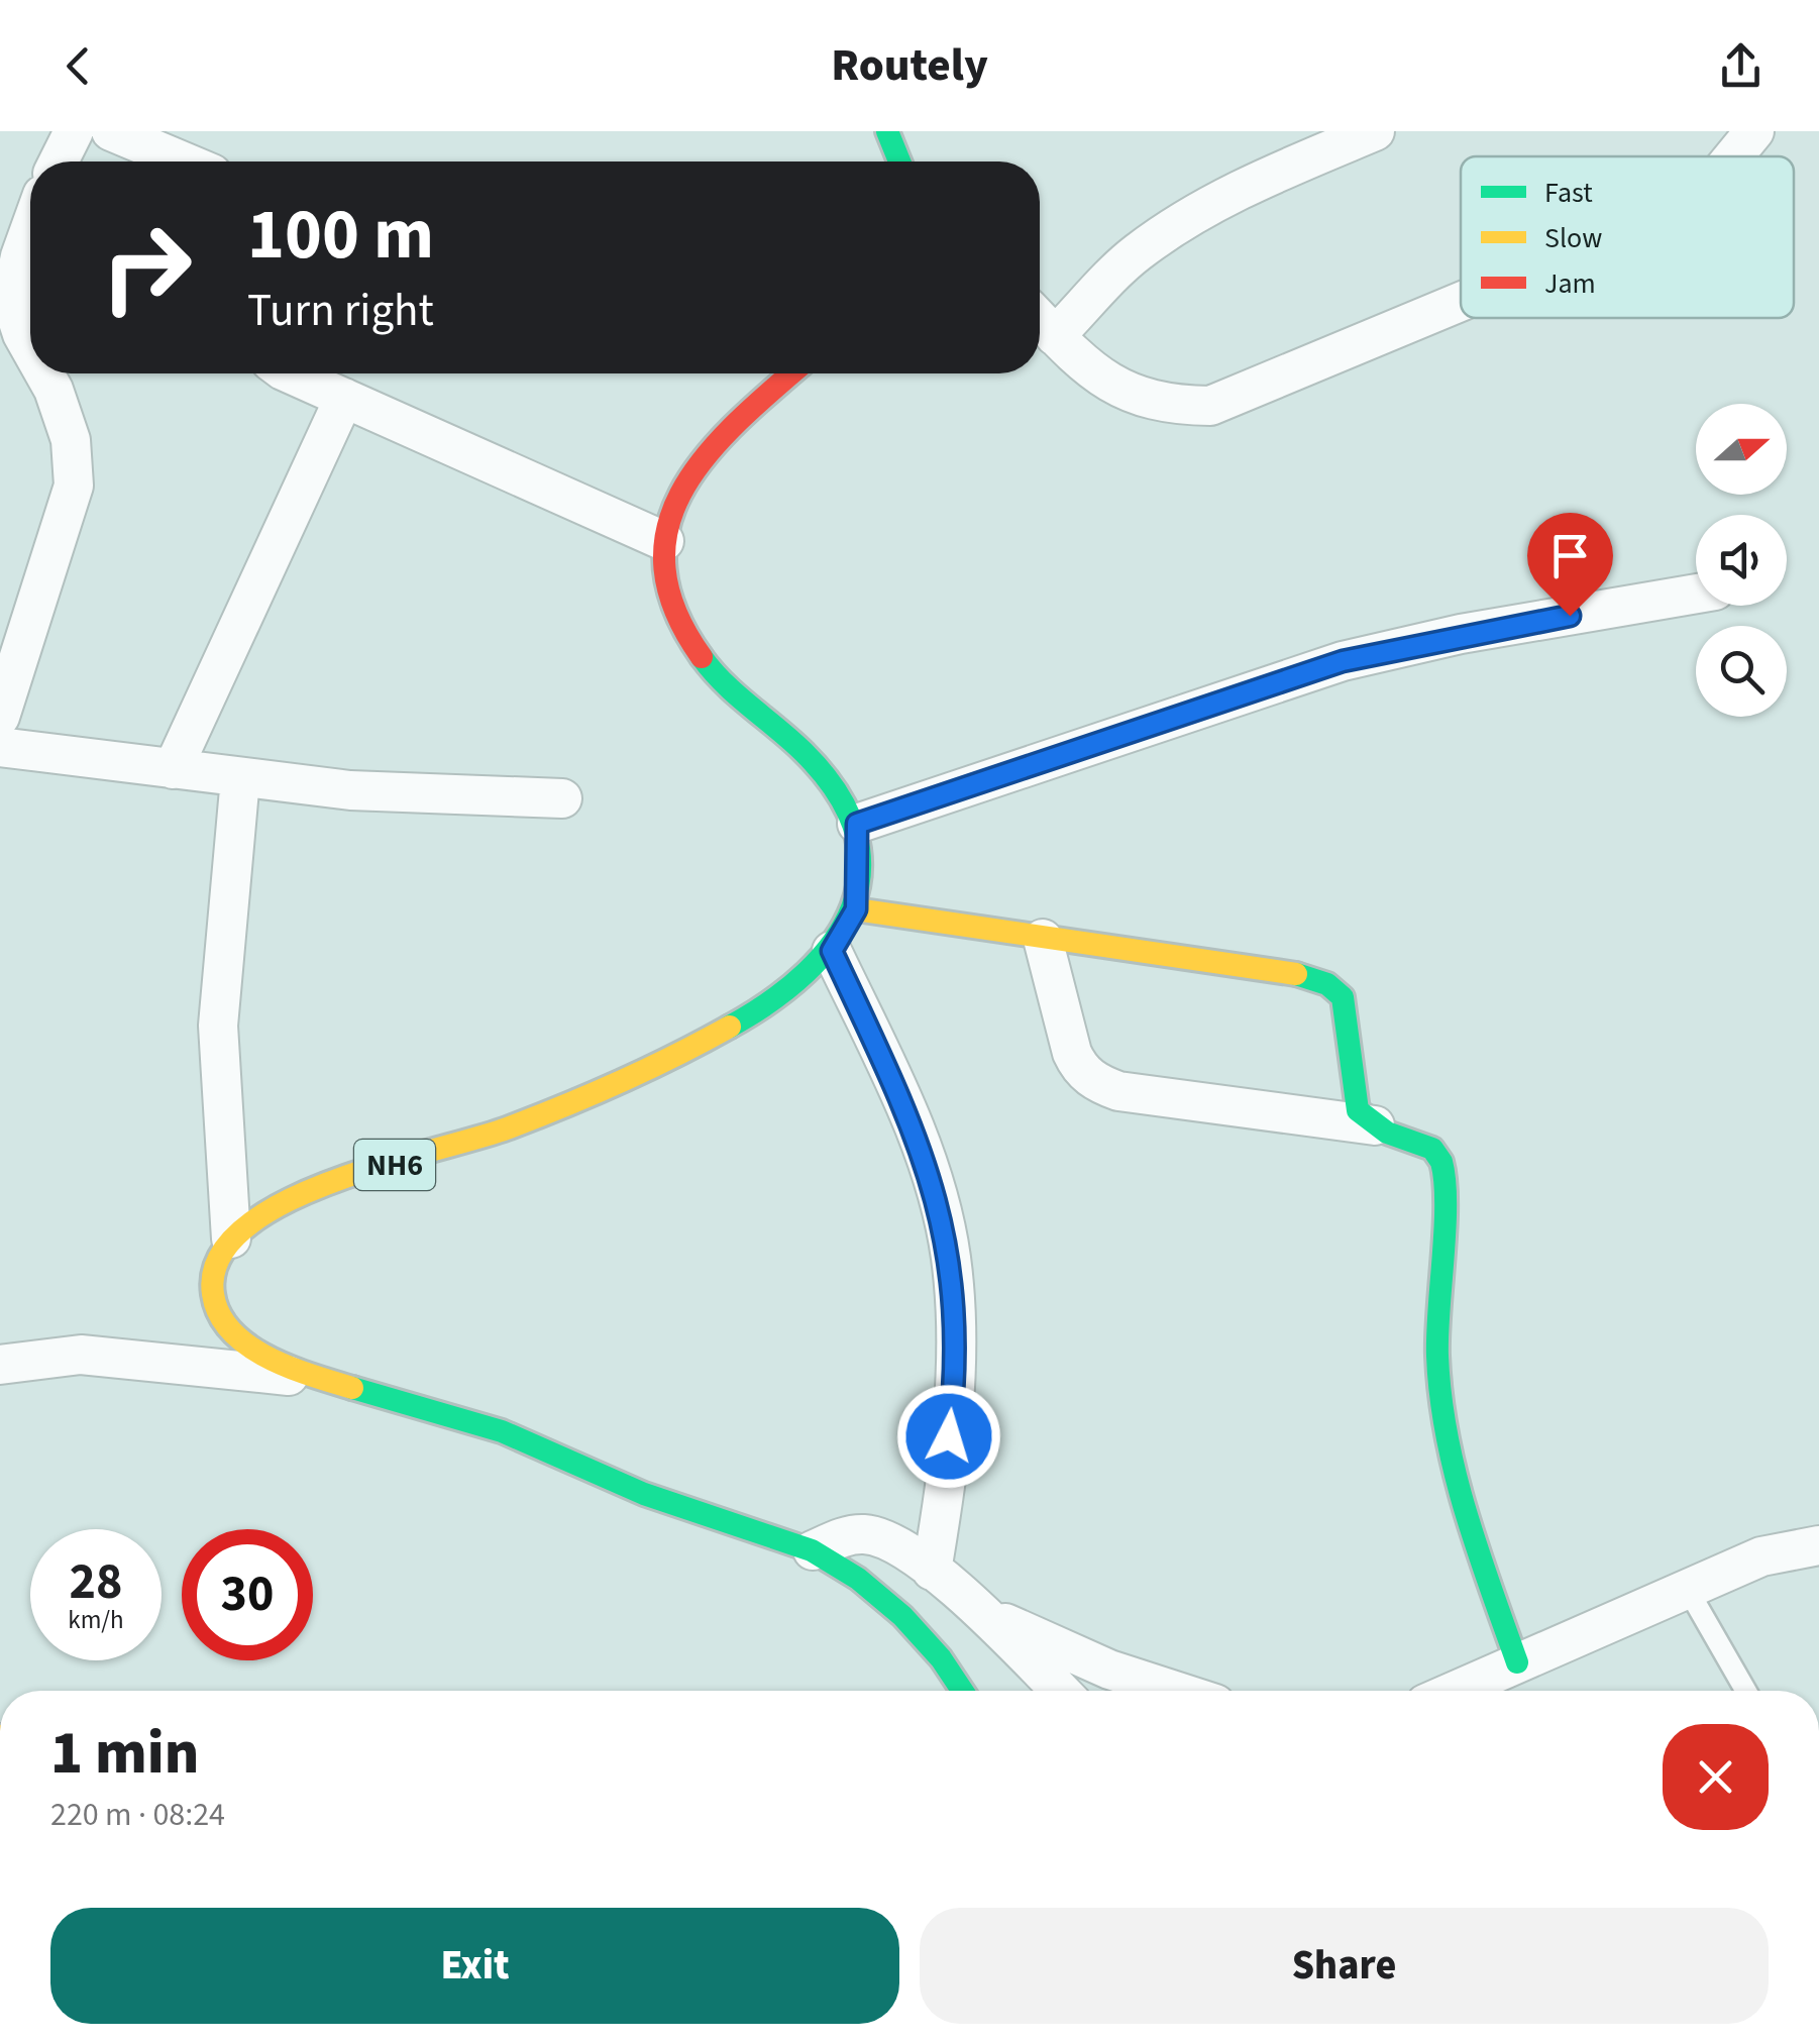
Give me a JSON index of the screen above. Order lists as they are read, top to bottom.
{
  "streets": {
    "main road": ["NH6"]
  },
  "legend": ["Fast", "Slow", "Jam"],
  "north": "right",
  "page": {
    "header": "Routely",
    "turn": ["100 m", "Turn right"],
    "speed": "28 km/h",
    "limit": "30",
    "heading": ["1 min", "220 m · 08:24"],
    "buttons": ["Exit", "Share"]
  }
}
